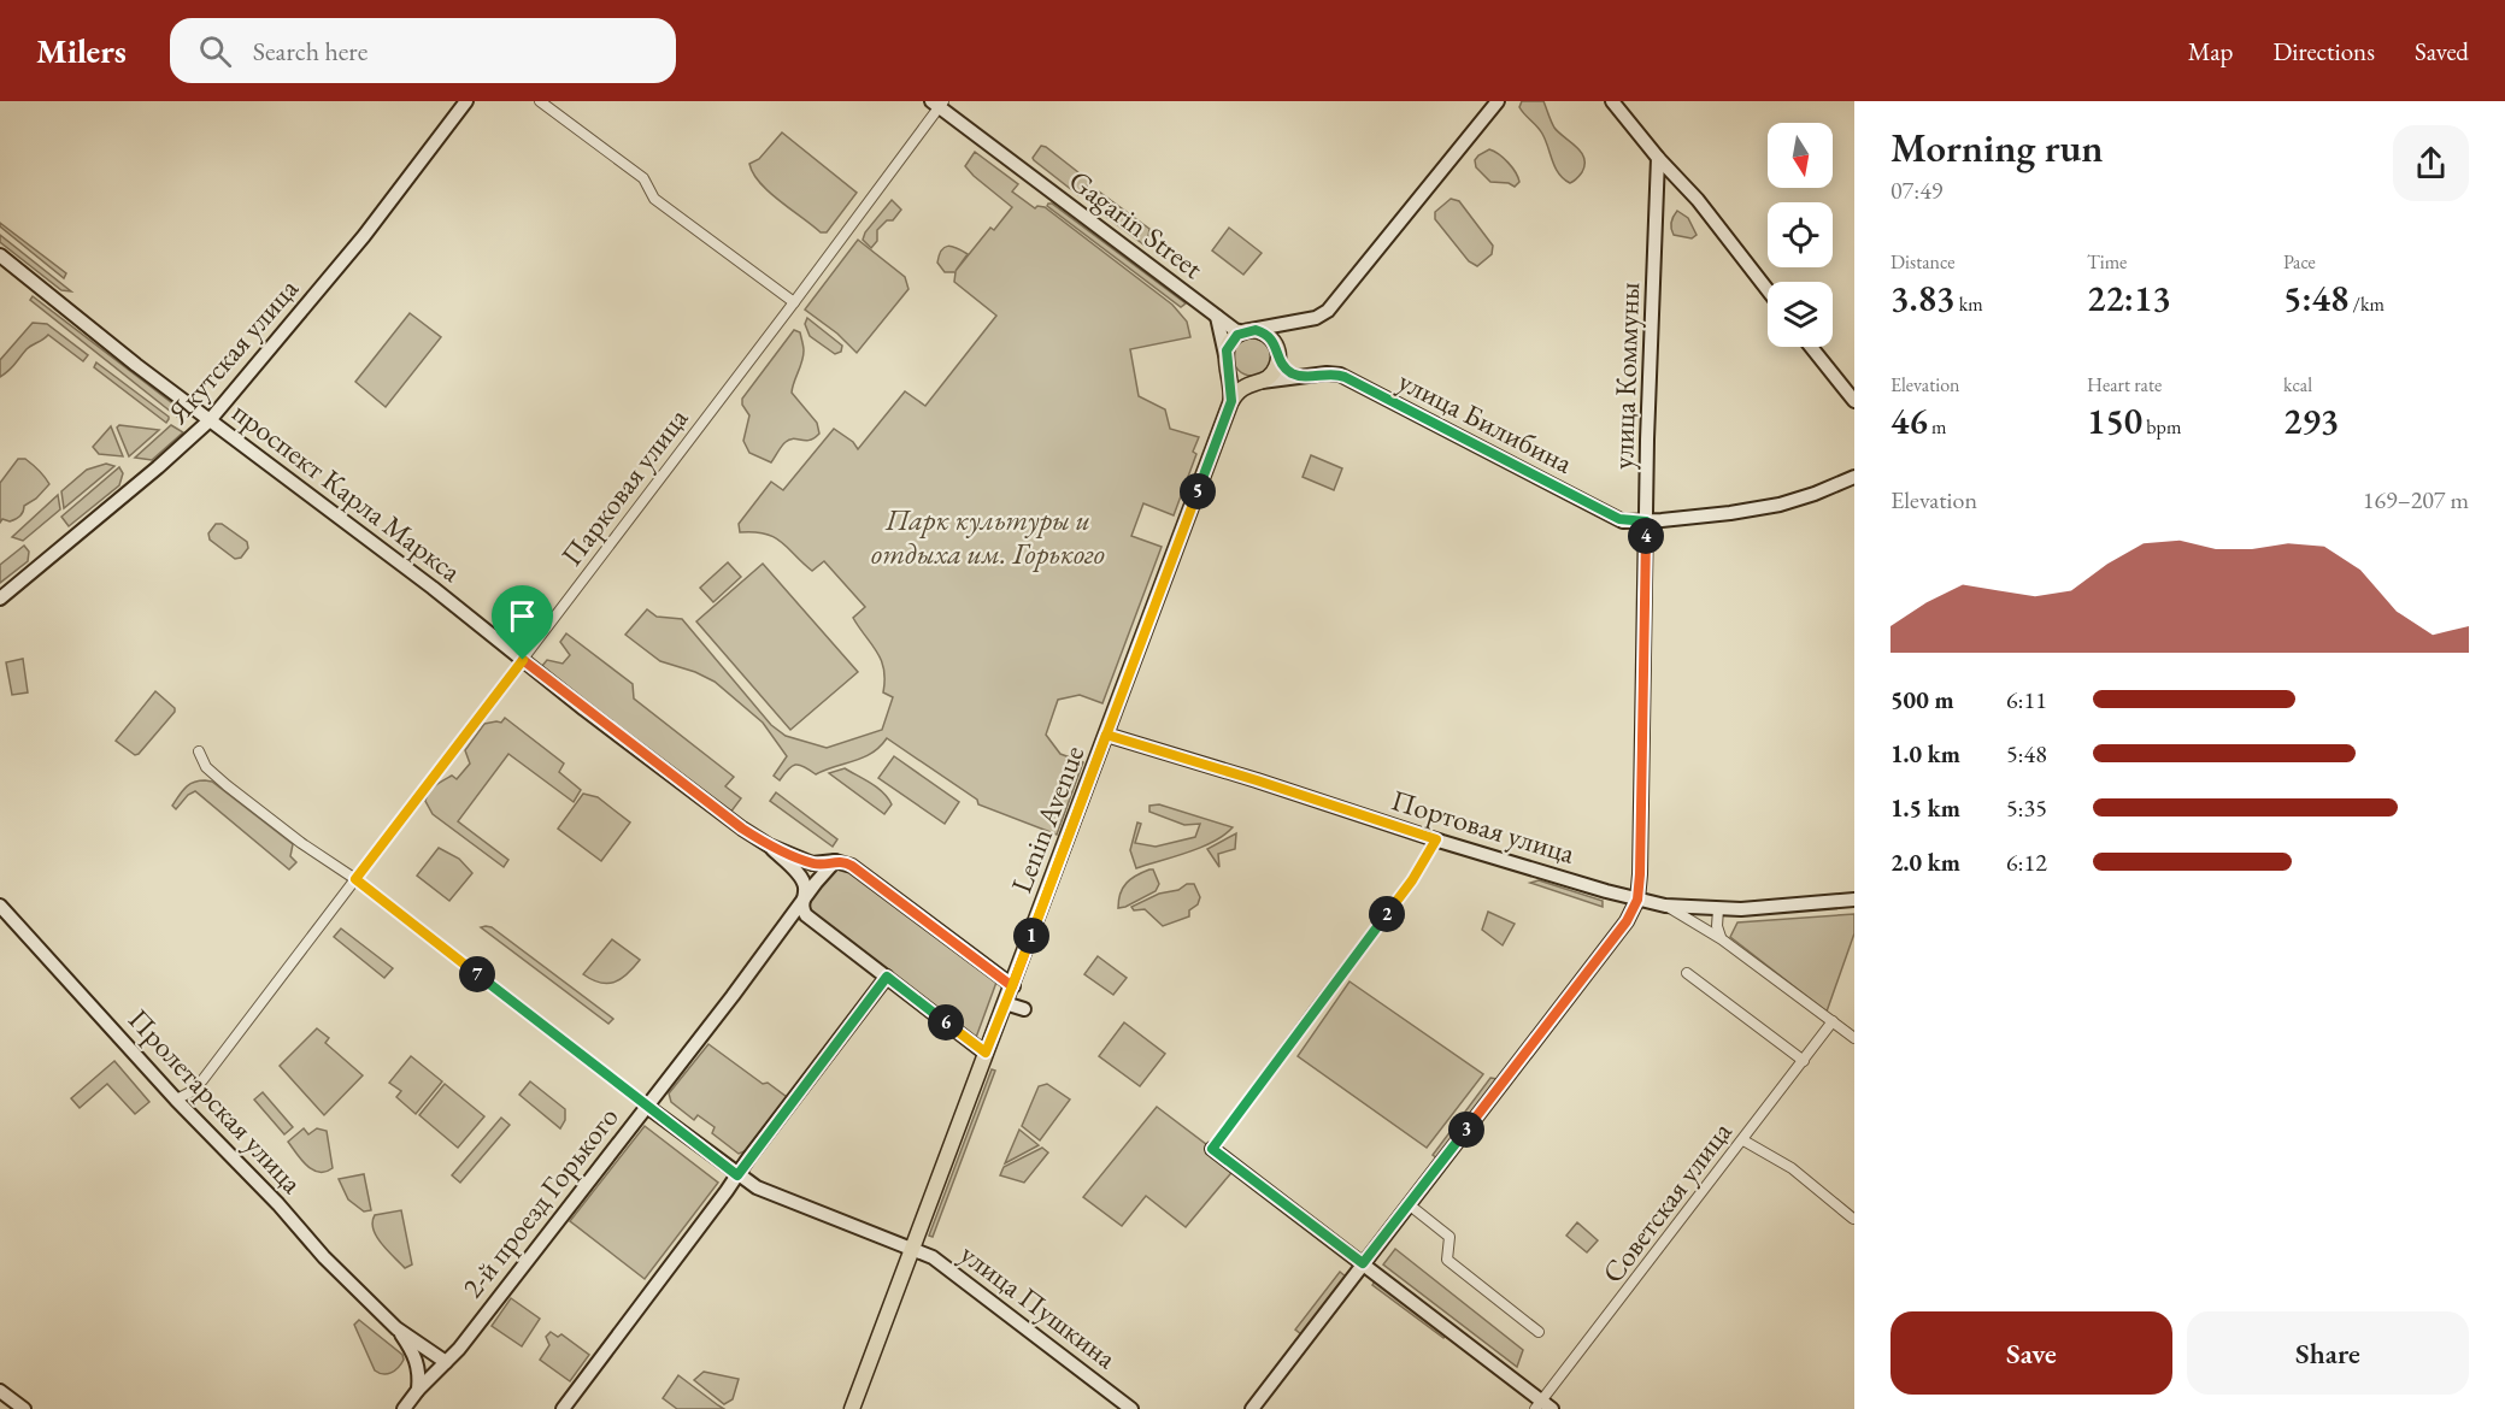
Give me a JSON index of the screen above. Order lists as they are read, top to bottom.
{
  "streets": {
    "main road": ["Lenin Avenue"],
    "street": [
      "Gagarin Street",
      "Якутская улица",
      "улица Коммуны",
      "улица Билибина",
      "Парковая улица",
      "проспект Карла Маркса",
      "Портовая улица",
      "Пролетарская улица",
      "2-й проезд Горького",
      "Советская улица",
      "улица Пушкина"
    ]
  },
  "crossings": [
    ["Gagarin Street", "улица Билибина"],
    ["Gagarin Street", "Парковая улица"],
    ["Gagarin Street", "Lenin Avenue"],
    ["Якутская улица", "проспект Карла Маркса"],
    ["улица Коммуны", "улица Билибина"],
    ["улица Коммуны", "Портовая улица"],
    ["улица Билибина", "Lenin Avenue"],
    ["Парковая улица", "проспект Карла Маркса"],
    ["Парковая улица", "Пролетарская улица"],
    ["проспект Карла Маркса", "Lenin Avenue"],
    ["проспект Карла Маркса", "2-й проезд Горького"],
    ["Lenin Avenue", "Портовая улица"],
    ["Lenin Avenue", "улица Пушкина"],
    ["Пролетарская улица", "2-й проезд Горького"],
    ["2-й проезд Горького", "улица Пушкина"]
  ],
  "parks": ["Парк культуры и отдыха им. Горького"],
  "north": "bottom",
  "page": {
    "header": "Milers",
    "search": "Search here",
    "nav": ["Map", "Directions", "Saved"],
    "heading": ["Morning run", "07:49"],
    "stats": [
      ["Distance", "3.83 km"],
      ["Time", "22:13"],
      ["Pace", "5:48 /km"],
      ["Elevation", "46 m"],
      ["Heart rate", "150 bpm"],
      ["kcal", "293"]
    ],
    "chart": ["Elevation", "169–207 m"],
    "pins": [
      "5",
      "4",
      "2",
      "1",
      "7",
      "6",
      "3"
    ],
    "list": [
      {
        "name": "500 m",
        "note": "6:11"
      },
      {
        "name": "1.0 km",
        "note": "5:48"
      },
      {
        "name": "1.5 km",
        "note": "5:35"
      },
      {
        "name": "2.0 km",
        "note": "6:12"
      }
    ],
    "buttons": ["Save", "Share"]
  }
}
